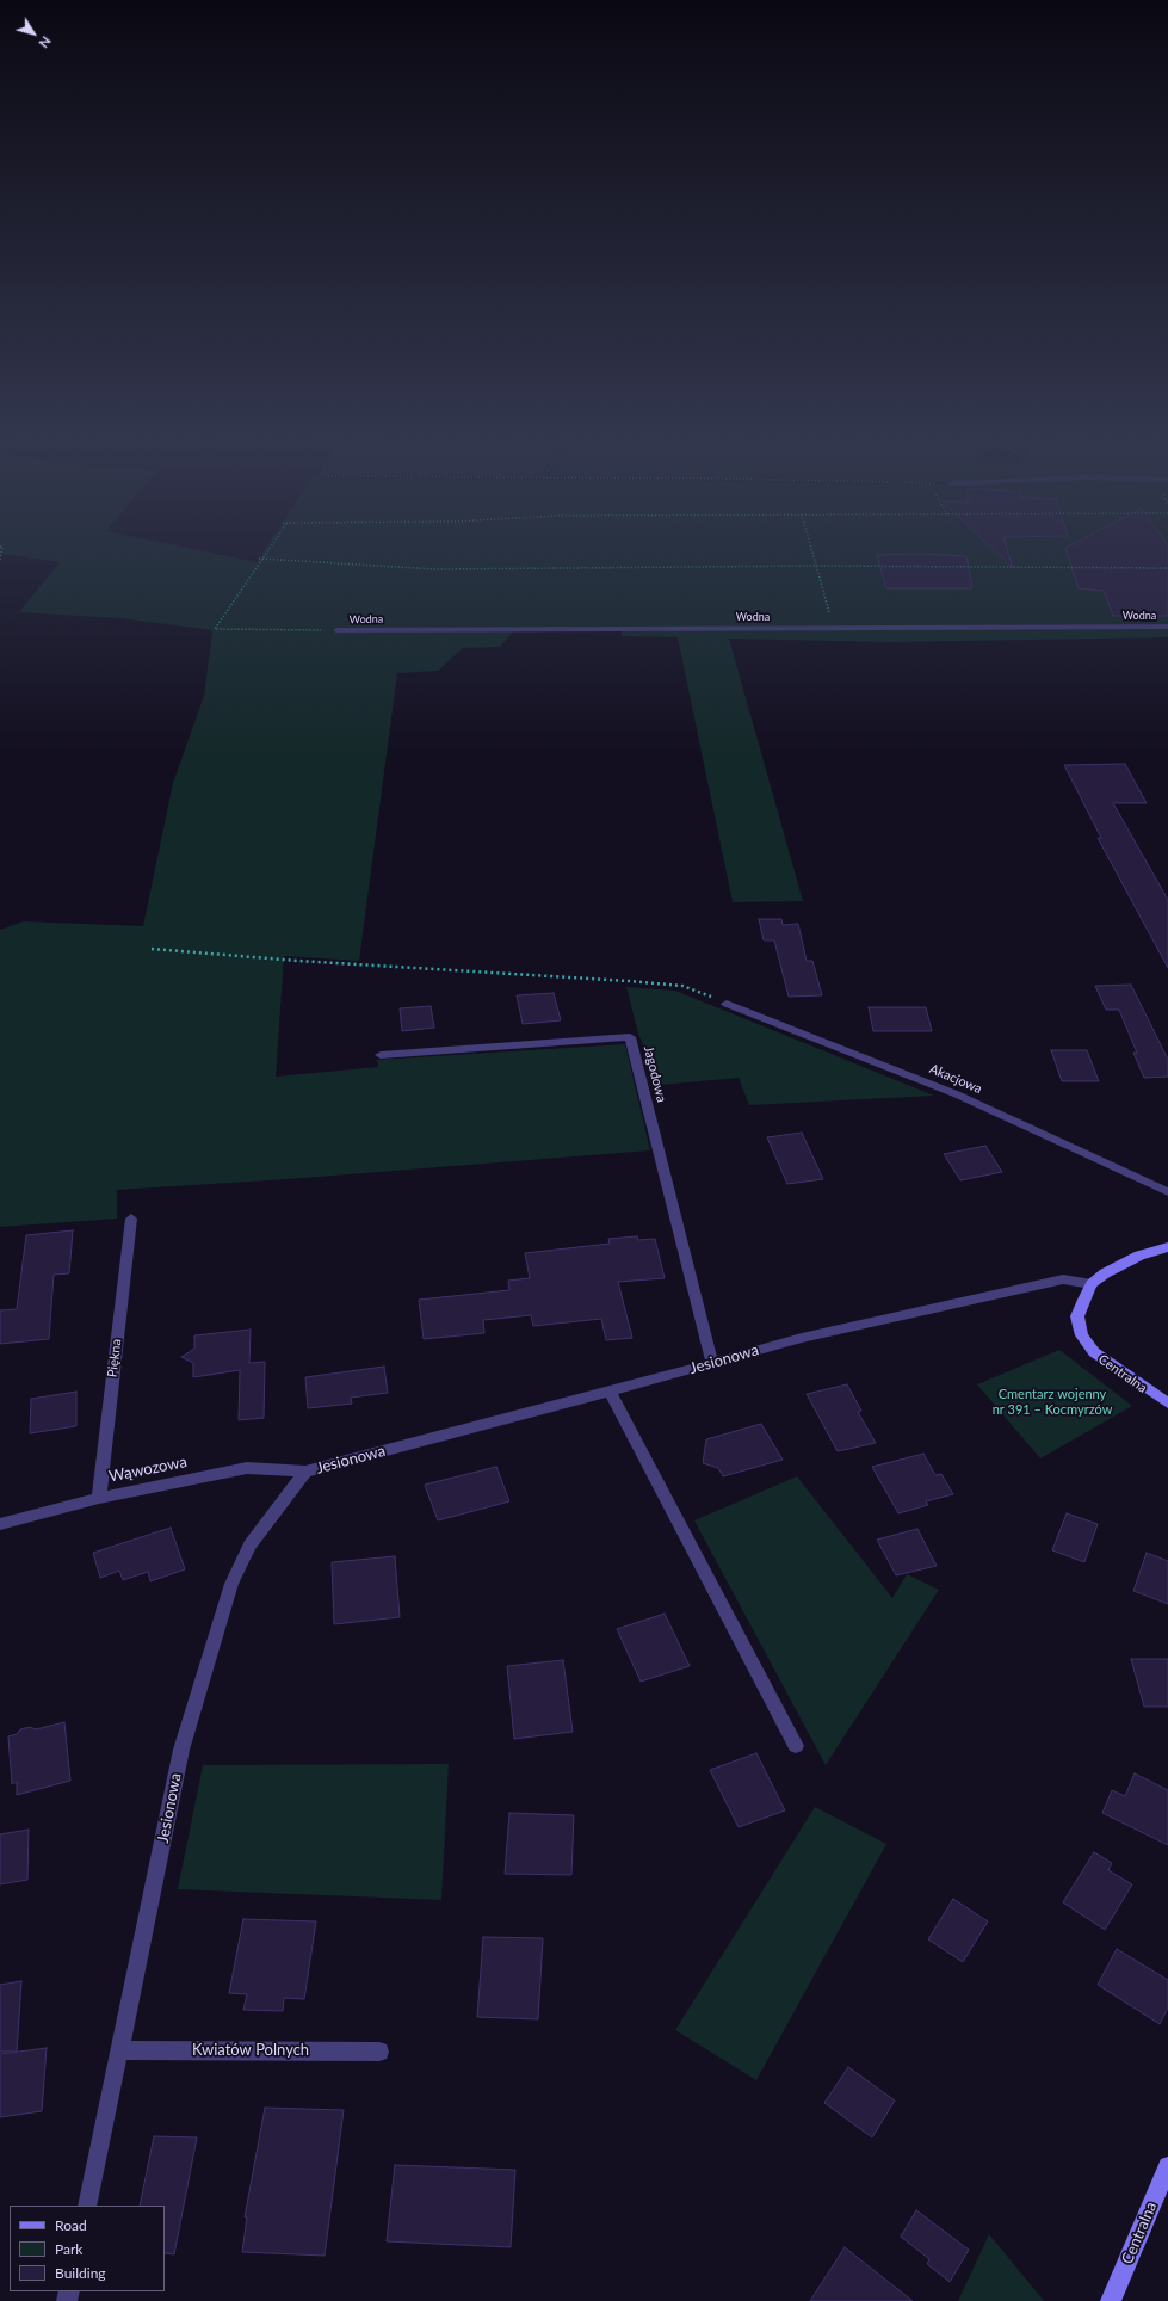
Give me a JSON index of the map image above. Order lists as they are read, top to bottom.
{
  "streets": {
    "street": [
      "Wodna",
      "Jagodowa",
      "Akacjowa",
      "Piękna",
      "Jesionowa",
      "Centralna",
      "Wąwozowa",
      "Kwiatów Polnych"
    ]
  },
  "crossings": [
    ["Jagodowa", "Jesionowa"],
    ["Piękna", "Wąwozowa"],
    ["Jesionowa", "Centralna"],
    ["Jesionowa", "Wąwozowa"],
    ["Jesionowa", "Kwiatów Polnych"]
  ],
  "parks": ["Cmentarz wojenny nr 391 – Kocmyrzów"],
  "legend": ["Road", "Park", "Building"],
  "north": "bottom right"
}
